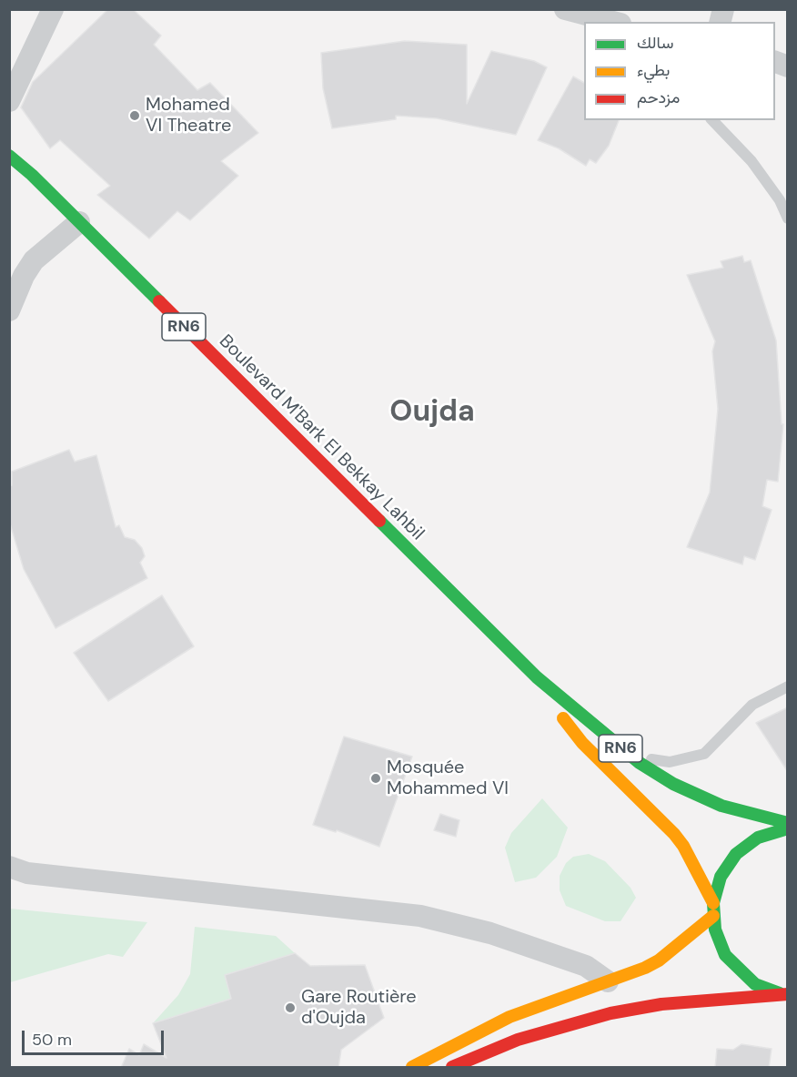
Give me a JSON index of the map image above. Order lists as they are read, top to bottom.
{
  "streets": {
    "main road": ["RN6", "Boulevard M'Bark El Bekkay Lahbil"]
  },
  "crossings": [
    ["RN6", "Boulevard M'Bark El Bekkay Lahbil"]
  ],
  "districts": ["Oujda"],
  "places": ["Mohamed VI Theatre", "Mosquée Mohammed VI", "Gare Routière d'Oujda"],
  "legend": ["سالك", "بطيء", "مزدحم"],
  "scale_bar": "50 m"
}
